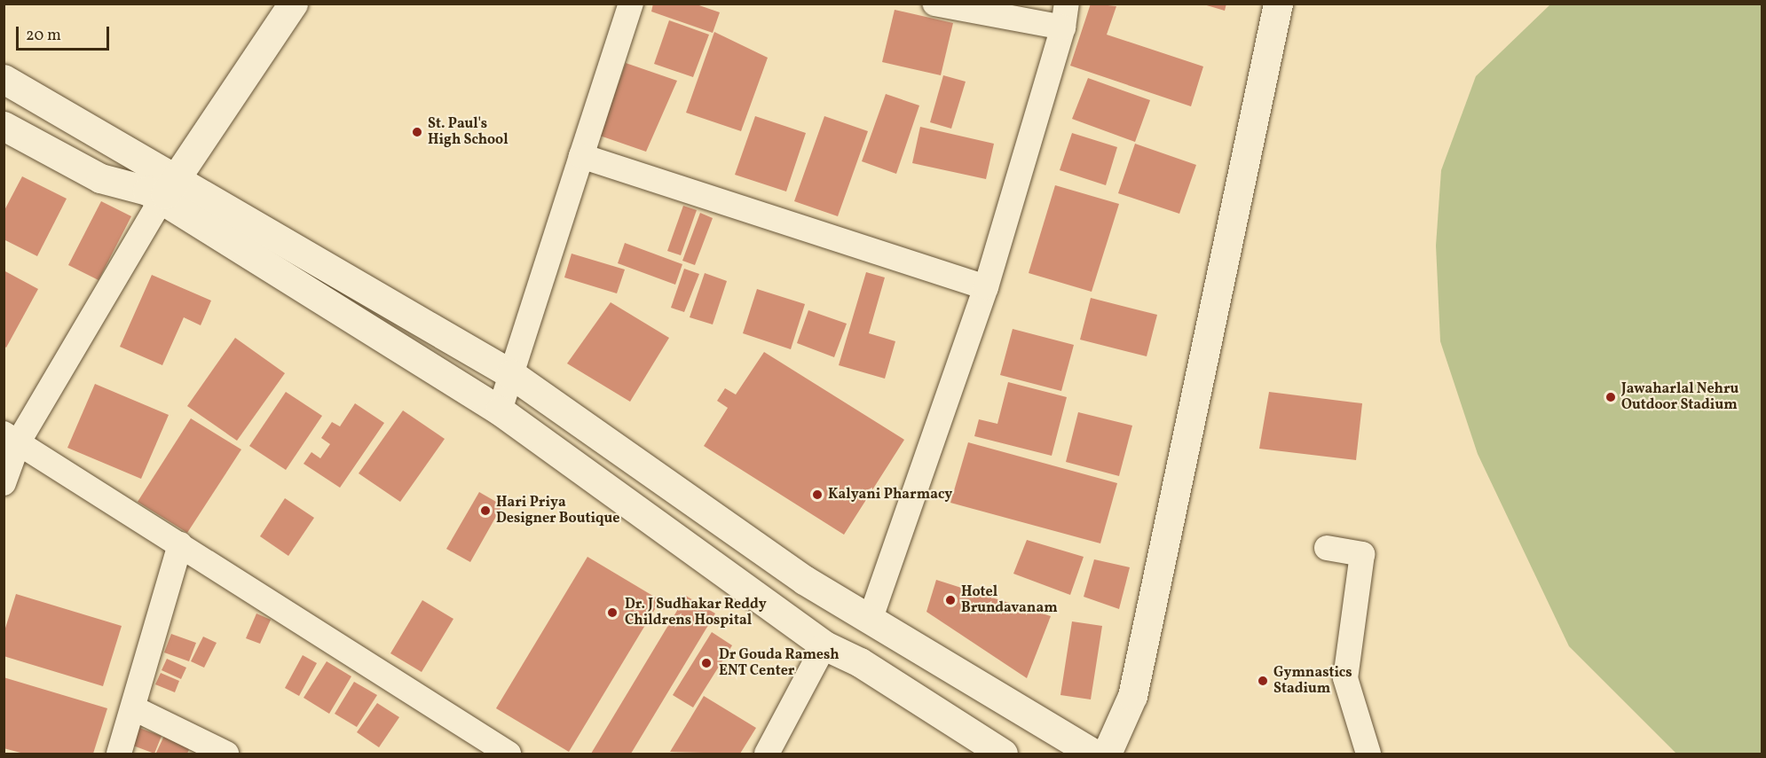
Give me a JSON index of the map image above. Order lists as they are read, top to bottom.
{
  "places": [
    "St. Paul's High School",
    "Jawaharlal Nehru Outdoor Stadium",
    "Kalyani Pharmacy",
    "Hari Priya Designer Boutique",
    "Hotel Brundavanam",
    "Dr. J Sudhakar Reddy Childrens Hospital",
    "Dr Gouda Ramesh ENT Center",
    "Gymnastics Stadium"
  ],
  "scale_bar": "20 m"
}
